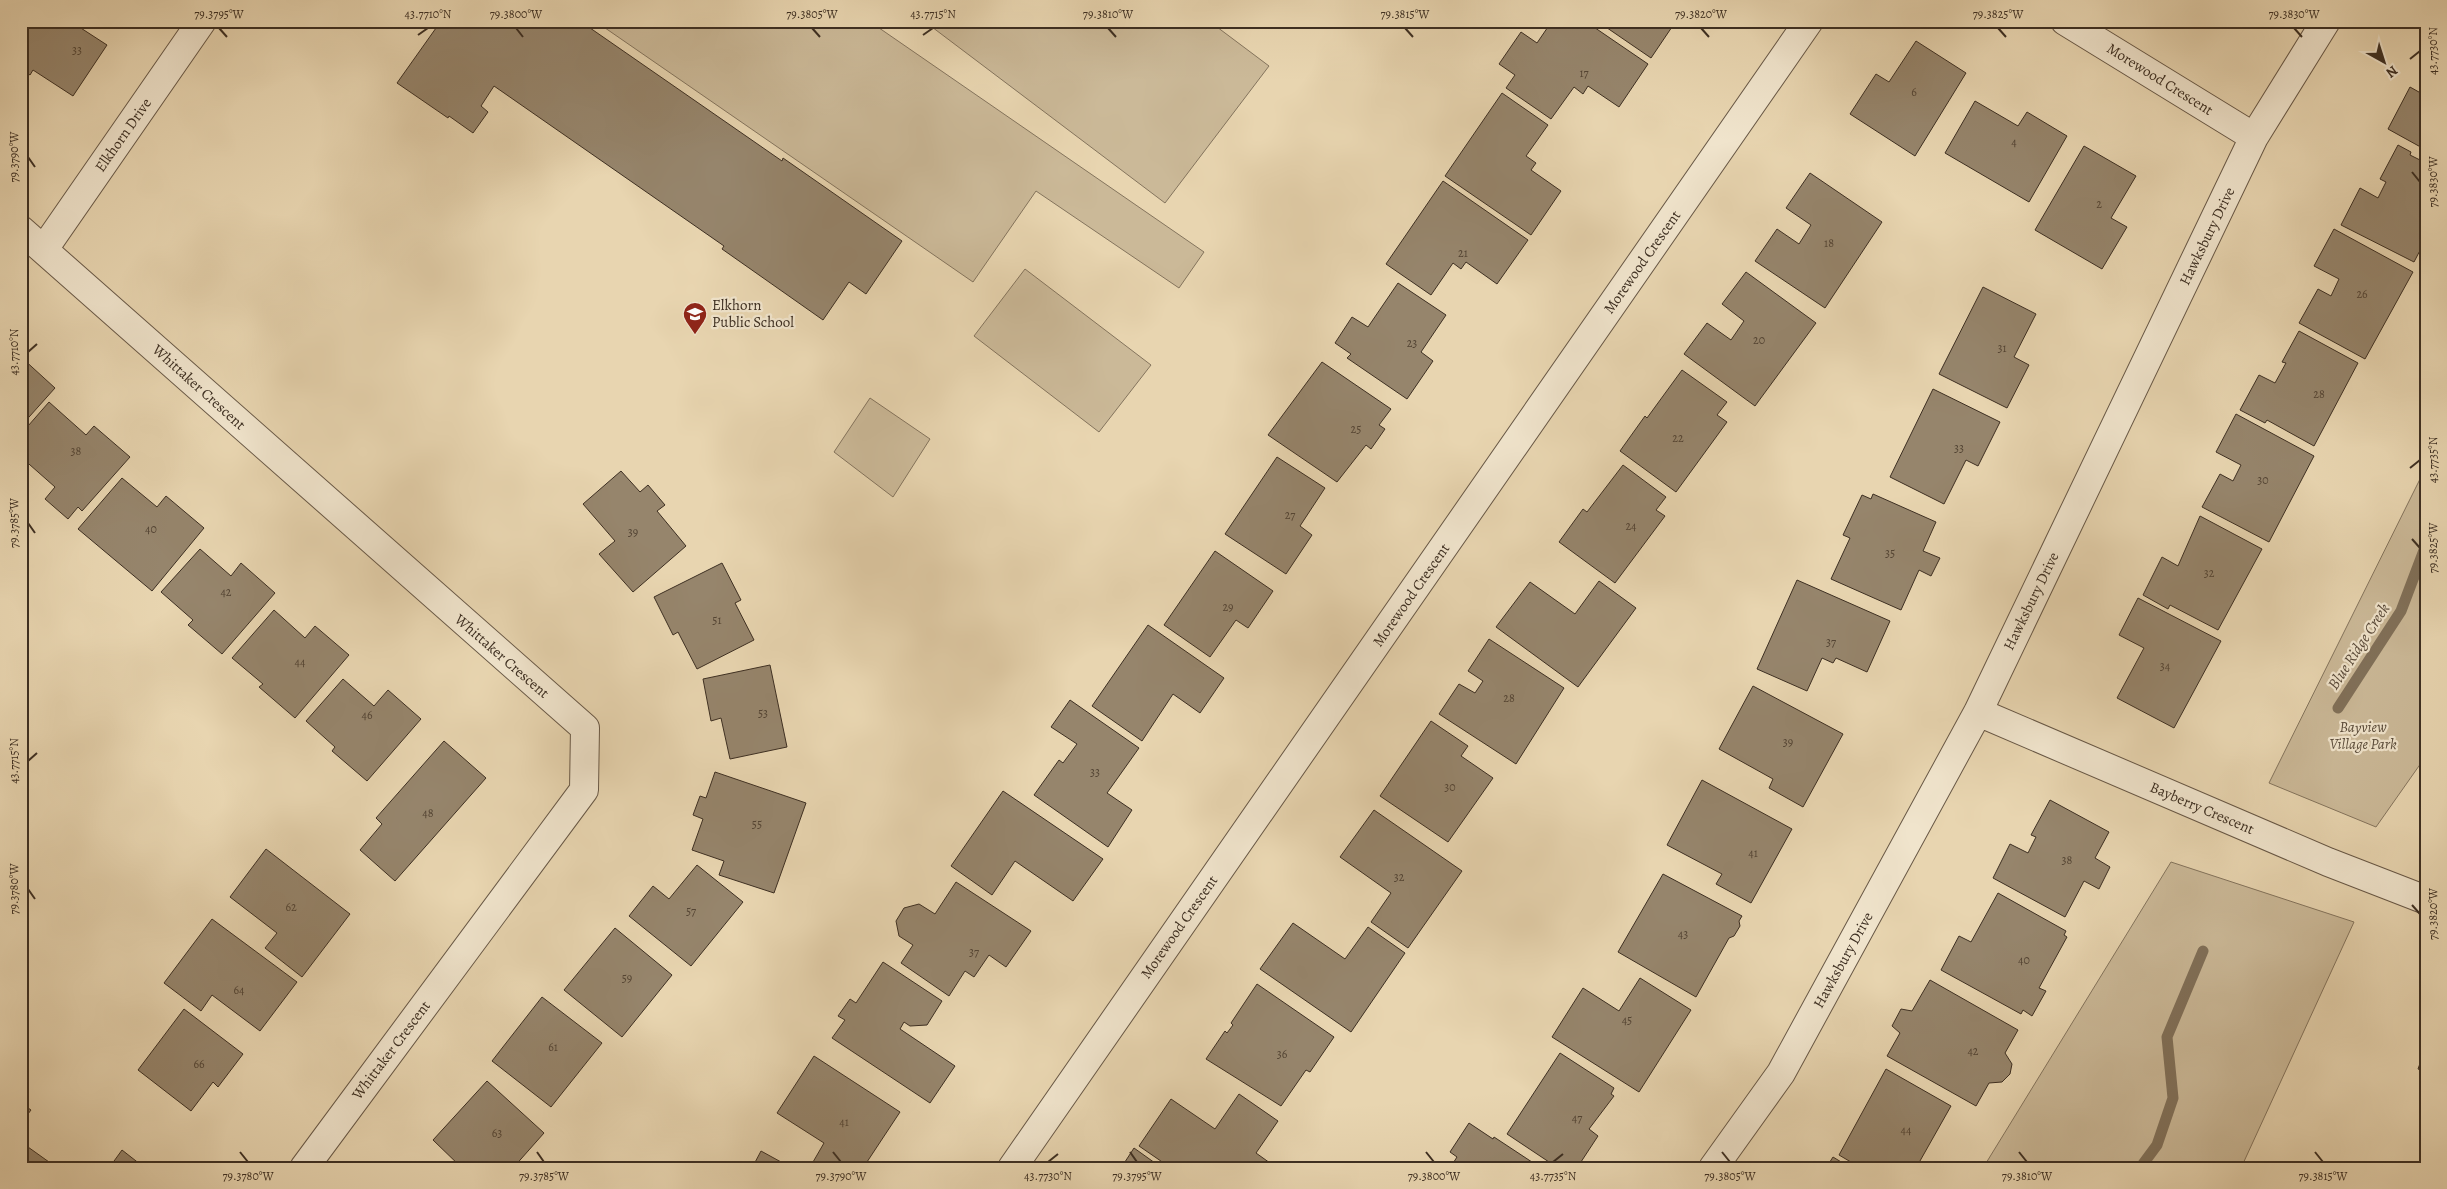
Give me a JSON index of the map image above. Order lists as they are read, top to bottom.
{
  "streets": {
    "street": [
      "Morewood Crescent",
      "Elkhorn Drive",
      "Hawksbury Drive",
      "Whittaker Crescent",
      "Bayberry Crescent"
    ]
  },
  "crossings": [
    ["Morewood Crescent", "Hawksbury Drive"],
    ["Elkhorn Drive", "Whittaker Crescent"],
    ["Hawksbury Drive", "Bayberry Crescent"]
  ],
  "water": ["Blue Ridge Creek"],
  "parks": ["Bayview Village Park"],
  "places": {
    "school or university": ["Elkhorn Public School"]
  },
  "house_numbers": [
    "33",
    "17",
    "6",
    "4",
    "2",
    "18",
    "21",
    "26",
    "20",
    "23",
    "31",
    "28",
    "25",
    "22",
    "33",
    "38",
    "30",
    "27",
    "24",
    "40",
    "39",
    "35",
    "32",
    "42",
    "29",
    "51",
    "37",
    "44",
    "34",
    "28",
    "53",
    "46",
    "39",
    "33",
    "30",
    "48",
    "55",
    "41",
    "38",
    "32",
    "62",
    "57",
    "43",
    "37",
    "40",
    "59",
    "64",
    "45",
    "61",
    "42",
    "36",
    "66",
    "47",
    "41",
    "44",
    "63"
  ],
  "north": "bottom right",
  "coordinates": [
    "79.3795°W",
    "43.7710°N",
    "79.3800°W",
    "79.3805°W",
    "43.7715°N",
    "79.3810°W",
    "79.3815°W",
    "79.3820°W",
    "79.3825°W",
    "79.3830°W",
    "43.7730°N",
    "79.3790°W",
    "43.7735°N",
    "79.3785°W",
    "79.3780°W"
  ]
}
